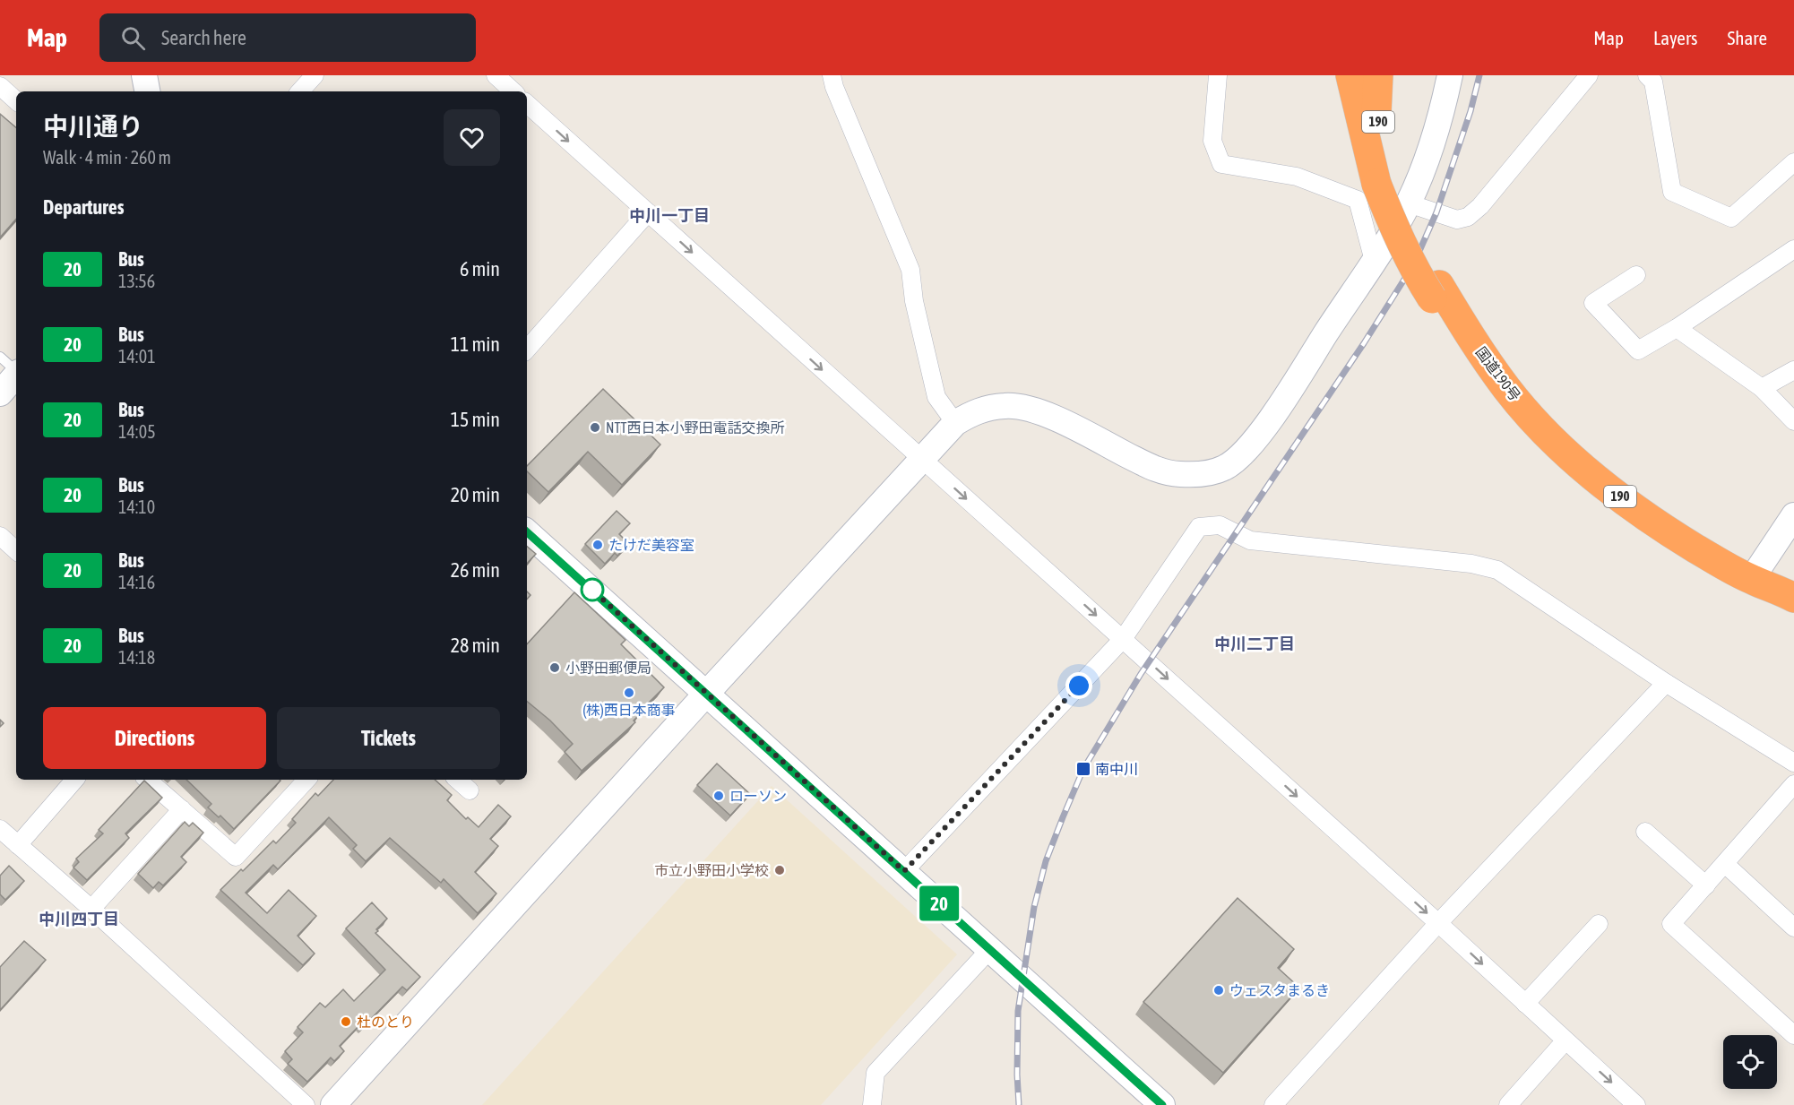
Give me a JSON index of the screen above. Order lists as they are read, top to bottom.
{
  "streets": {
    "highway": ["190", "国道190号"]
  },
  "districts": ["中川一丁目", "中川二丁目", "中川四丁目"],
  "places": {
    "other": [
      "NTT西日本小野田電話交換所",
      "たけだ美容室",
      "小野田郵便局",
      "(株)西日本商事",
      "ローソン",
      "市立小野田小学校",
      "ウェスタまるき",
      "杜のとり"
    ],
    "transit": ["南中川"]
  },
  "lines": ["bus line 20"],
  "page": {
    "header": "Map",
    "search": "Search here",
    "nav": ["Map", "Layers", "Share"],
    "on_map": "20",
    "heading": [
      ["中川通り", "Walk · 4 min · 260 m"],
      "Departures"
    ],
    "list": [
      {
        "mark": "20",
        "name": "Bus",
        "note": "13:56",
        "value": "6 min"
      },
      {
        "mark": "20",
        "name": "Bus",
        "note": "14:01",
        "value": "11 min"
      },
      {
        "mark": "20",
        "name": "Bus",
        "note": "14:05",
        "value": "15 min"
      },
      {
        "mark": "20",
        "name": "Bus",
        "note": "14:10",
        "value": "20 min"
      },
      {
        "mark": "20",
        "name": "Bus",
        "note": "14:16",
        "value": "26 min"
      },
      {
        "mark": "20",
        "name": "Bus",
        "note": "14:18",
        "value": "28 min"
      }
    ],
    "buttons": ["Directions", "Tickets"]
  }
}
